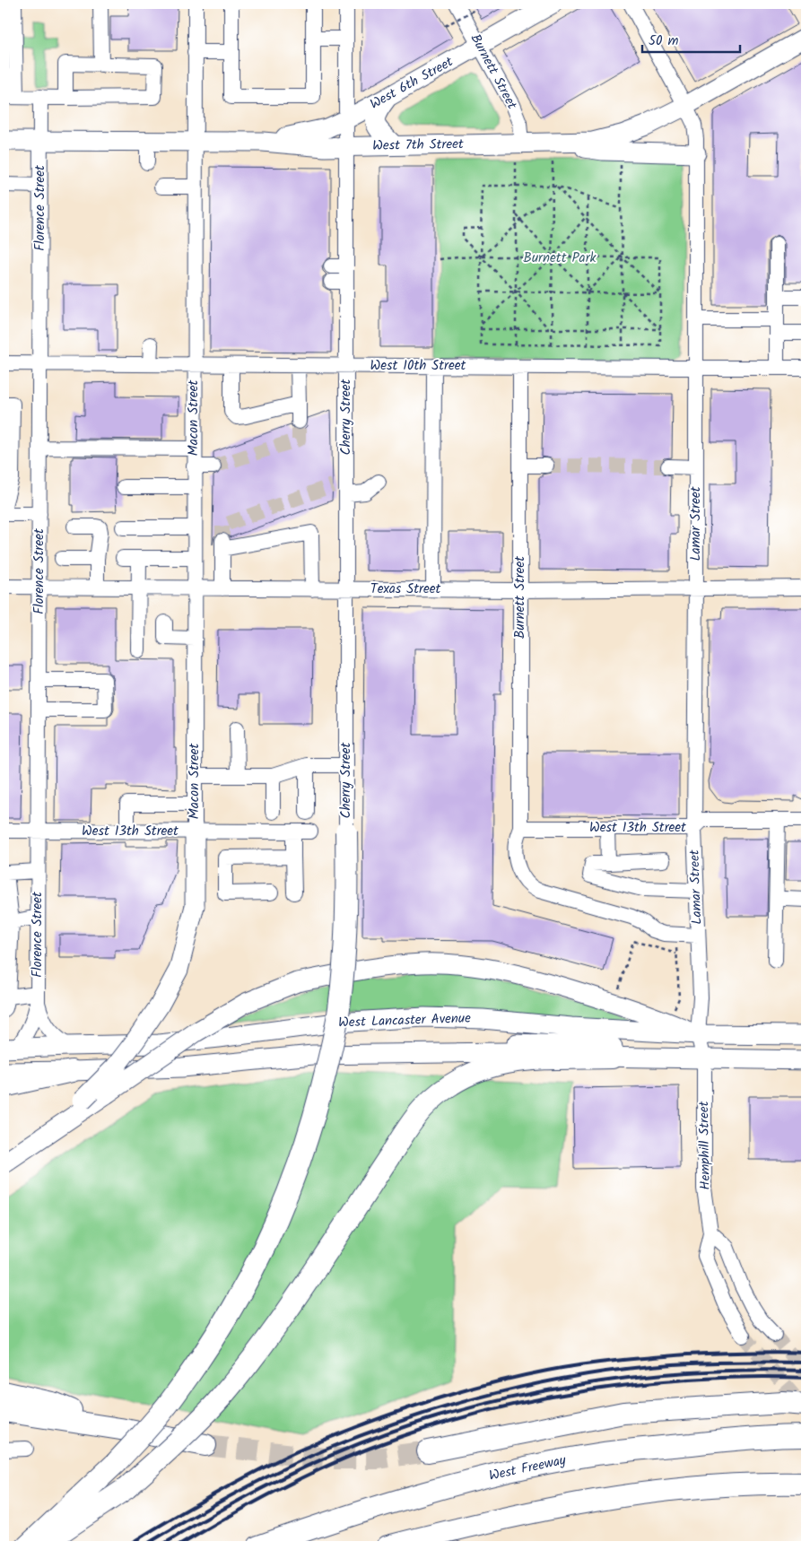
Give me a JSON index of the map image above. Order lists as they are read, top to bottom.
{
  "streets": {
    "highway": ["West Freeway"],
    "main road": ["West 6th Street", "West 7th Street", "West Lancaster Avenue"],
    "street": [
      "Burnett Street",
      "Florence Street",
      "West 10th Street",
      "Cherry Street",
      "Macon Street",
      "Lamar Street",
      "Texas Street",
      "West 13th Street",
      "Hemphill Street"
    ]
  },
  "crossings": [
    ["Burnett Street", "West 6th Street"],
    ["Burnett Street", "West 7th Street"],
    ["Burnett Street", "West 10th Street"],
    ["Burnett Street", "Lamar Street"],
    ["Burnett Street", "Texas Street"],
    ["Burnett Street", "West 13th Street"],
    ["West 6th Street", "West 7th Street"],
    ["West 6th Street", "Cherry Street"],
    ["West 7th Street", "Florence Street"],
    ["West 7th Street", "Cherry Street"],
    ["West 7th Street", "Macon Street"],
    ["West 7th Street", "Lamar Street"],
    ["Florence Street", "West 10th Street"],
    ["Florence Street", "Texas Street"],
    ["Florence Street", "West 13th Street"],
    ["Florence Street", "West Lancaster Avenue"],
    ["West 10th Street", "Cherry Street"],
    ["West 10th Street", "Macon Street"],
    ["West 10th Street", "Lamar Street"],
    ["Cherry Street", "Texas Street"],
    ["Macon Street", "Texas Street"],
    ["Macon Street", "West 13th Street"],
    ["Lamar Street", "Texas Street"],
    ["Lamar Street", "West 13th Street"],
    ["Lamar Street", "West Lancaster Avenue"],
    ["Lamar Street", "Hemphill Street"]
  ],
  "parks": ["Burnett Park"],
  "scale_bar": "50 m"
}
